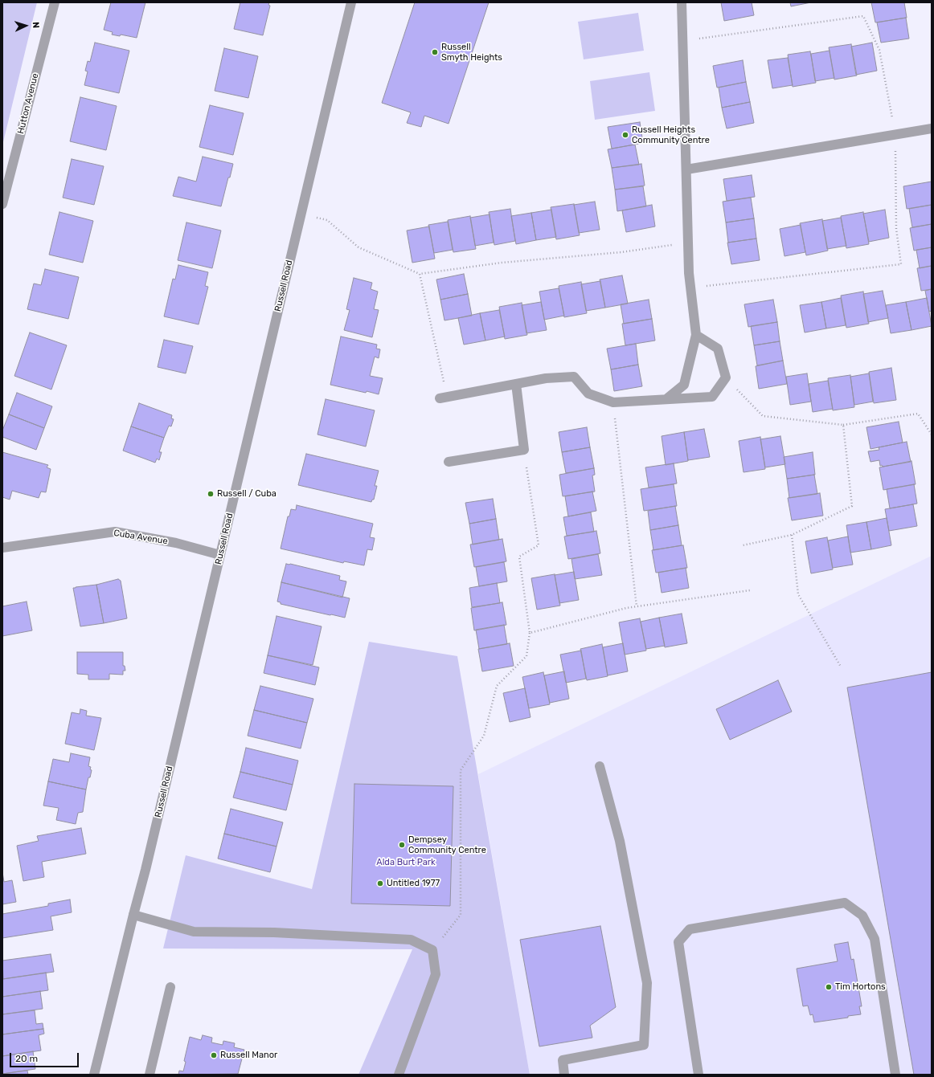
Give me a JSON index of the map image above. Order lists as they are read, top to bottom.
{
  "streets": {
    "street": ["Hutton Avenue", "Russell Road", "Cuba Avenue"]
  },
  "crossings": [
    ["Russell Road", "Cuba Avenue"]
  ],
  "parks": ["Alda Burt Park"],
  "places": [
    "Russell Smyth Heights",
    "Russell Heights Community Centre",
    "Russell / Cuba",
    "Dempsey Community Centre",
    "Untitled 1977",
    "Tim Hortons",
    "Russell Manor"
  ],
  "scale_bar": "20 m",
  "north": "right"
}
